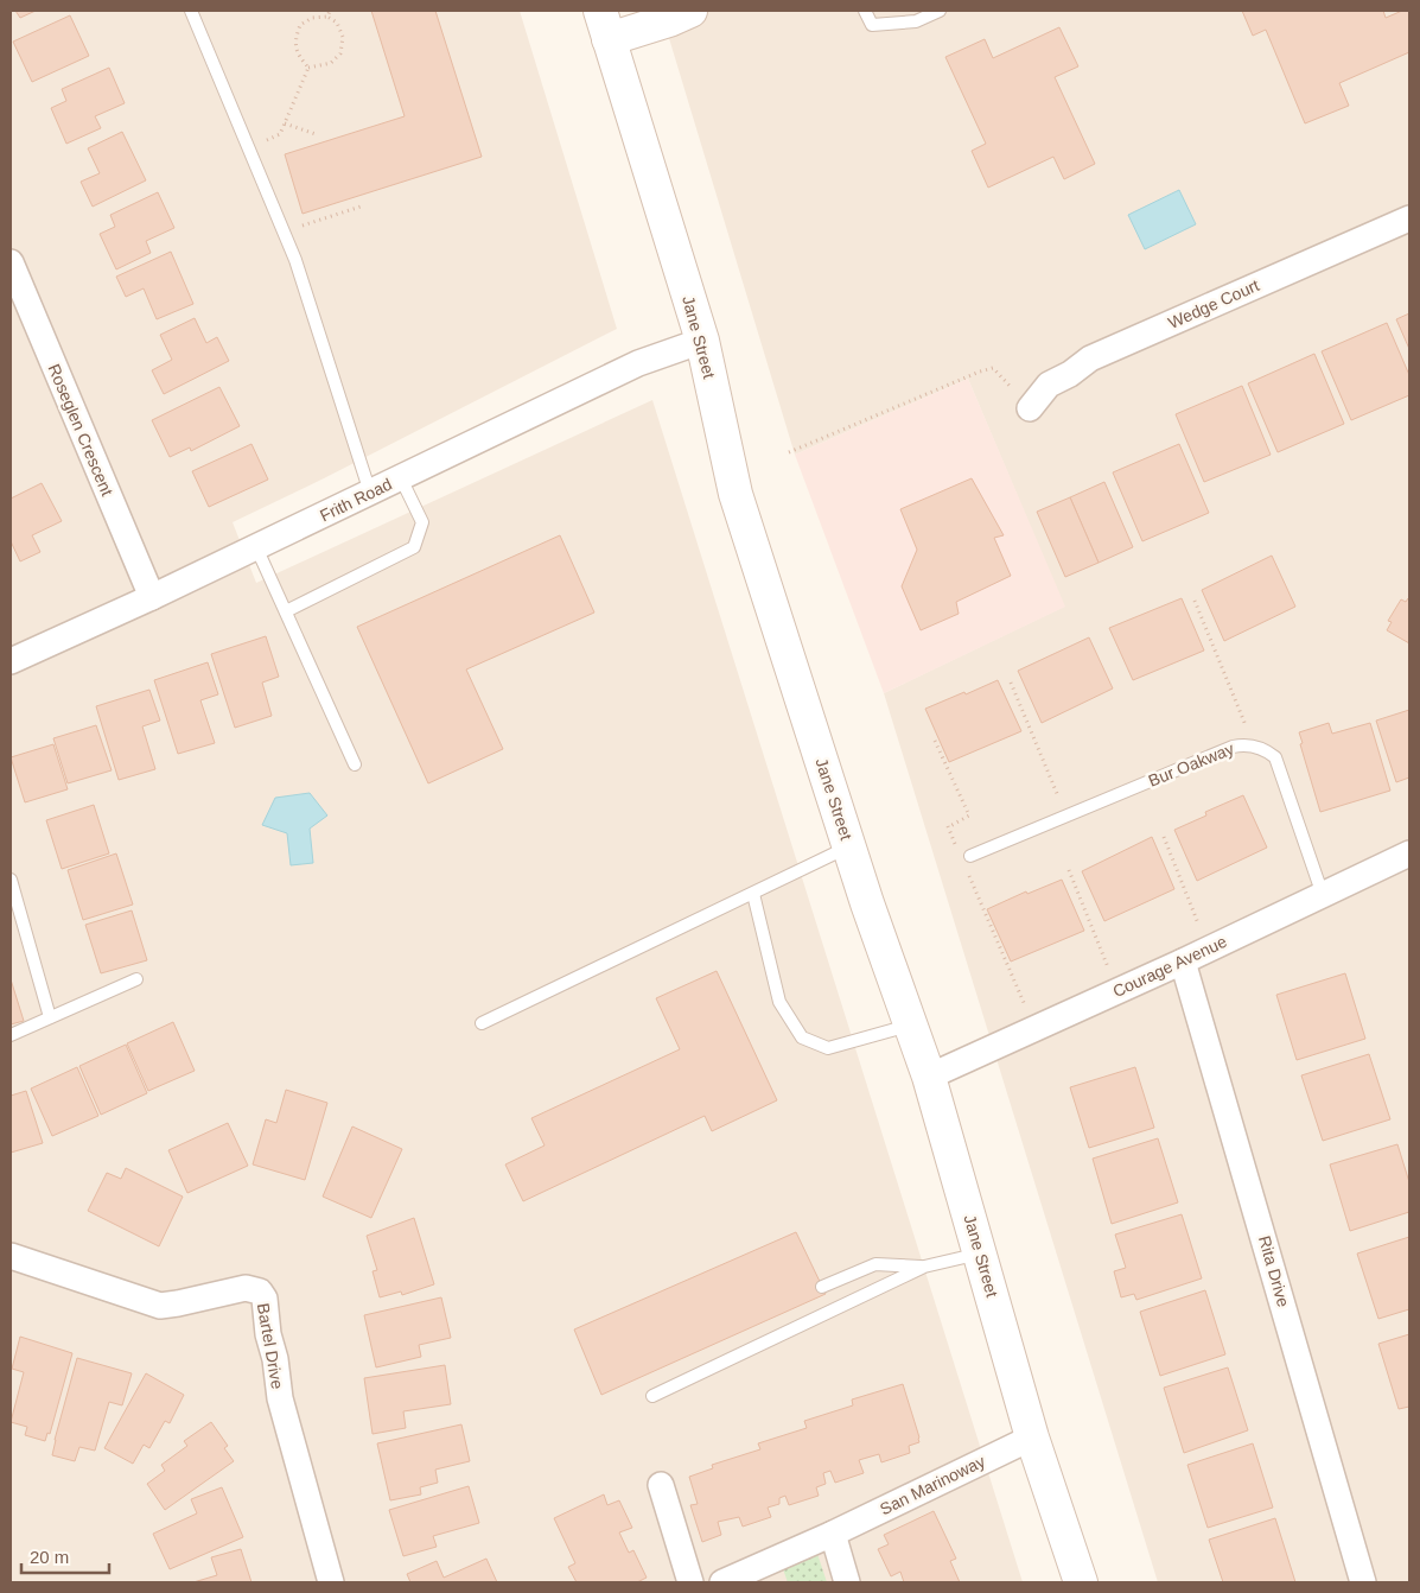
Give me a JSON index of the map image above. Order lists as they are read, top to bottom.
{
  "streets": {
    "main road": ["Jane Street"],
    "street": [
      "Wedge Court",
      "Roseglen Crescent",
      "Frith Road",
      "Courage Avenue",
      "Rita Drive",
      "Bartel Drive",
      "San Marinoway"
    ],
    "lane": ["Bur Oakway"]
  },
  "crossings": [
    ["Jane Street", "Frith Road"],
    ["Jane Street", "Courage Avenue"],
    ["Jane Street", "San Marinoway"],
    ["Roseglen Crescent", "Frith Road"],
    ["Bur Oakway", "Courage Avenue"],
    ["Courage Avenue", "Rita Drive"]
  ],
  "scale_bar": "20 m"
}
